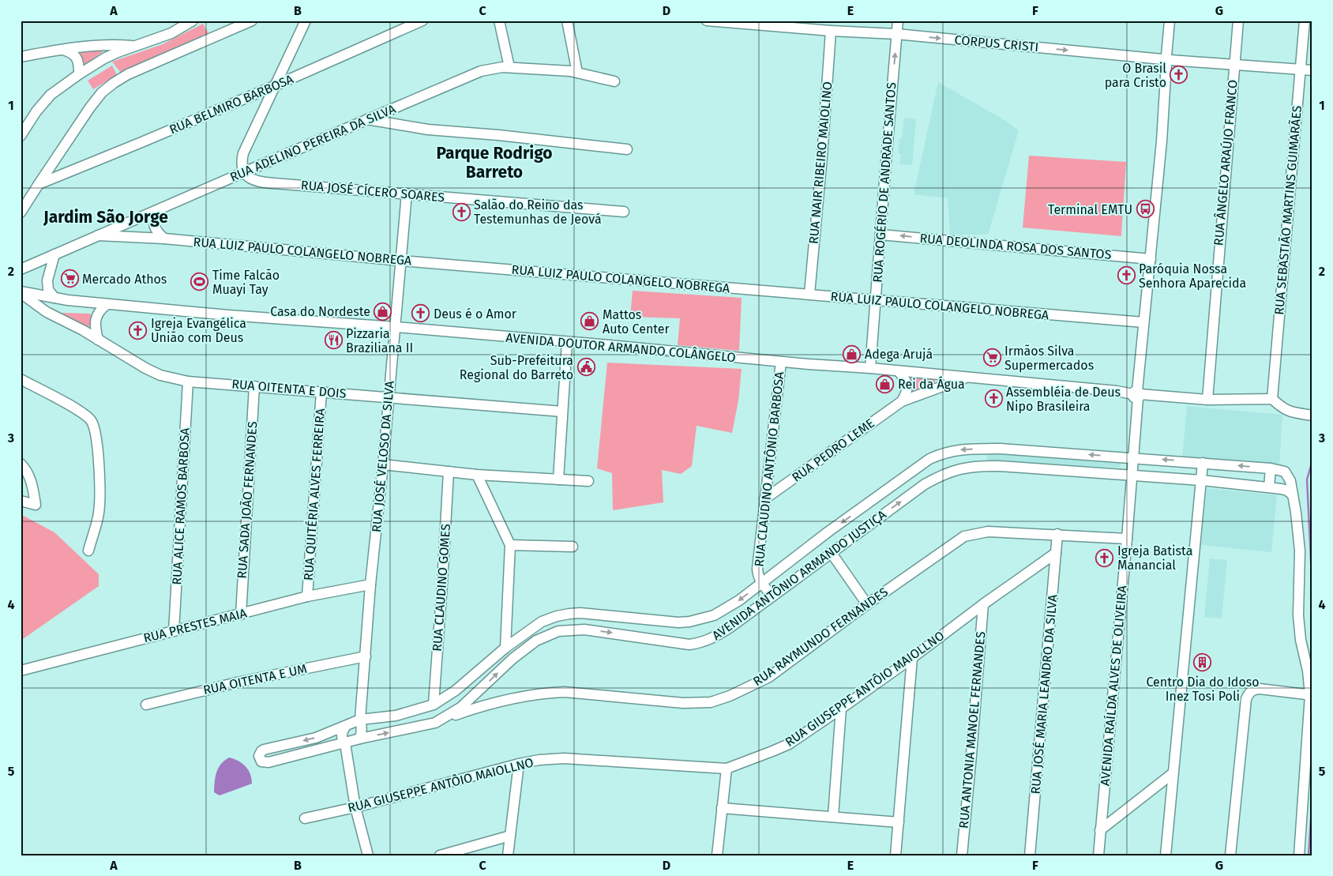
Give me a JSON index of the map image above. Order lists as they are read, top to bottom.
{
  "streets": {
    "street": [
      "CORPUS CRISTI",
      "RUA BELMIRO BARBOSA",
      "RUA ADELINO PEREIRA DA SILVA",
      "RUA NAIR RIBEIRO MAIOLINO",
      "RUA ÂNGELO ARAÚJO FRANCO",
      "RUA ROGÉRIO DE ANDRADE SANTOS",
      "RUA JOSÉ CÍCERO SOARES",
      "RUA SEBASTIÃO MARTINS GUIMARÃES",
      "RUA DEOLINDA ROSA DOS SANTOS",
      "RUA LUIZ PAULO COLANGELO NOBREGA",
      "AVENIDA DOUTOR ARMANDO COLÂNGELO",
      "RUA OITENTA E DOIS",
      "RUA PEDRO LEME",
      "RUA JOSÉ VELOSO DA SILVA",
      "RUA CLAUDINO ANTÔNIO BARBOSA",
      "RUA QUITÉRIA ALVES FERREIRA",
      "RUA SADA JOÃO FERNANDES",
      "RUA ALICE RAMOS BARBOSA",
      "AVENIDA ANTÔNIO ARMANDO JUSTIÇA",
      "RUA CLAUDINO GOMES",
      "RUA PRESTES MAIA",
      "RUA RAYMUNDO FERNANDES",
      "RUA OITENTA E UM",
      "AVENIDA RAÍLDA ALVES DE OLIVEIRA",
      "RUA GIUSEPPE ANTÔIO MAIOLLNO",
      "RUA JOSÉ MARIA LEANDRO DA SILVA",
      "RUA ANTONIA MANOEL FERNANDES"
    ]
  },
  "crossings": [
    ["CORPUS CRISTI", "RUA NAIR RIBEIRO MAIOLINO"],
    ["CORPUS CRISTI", "RUA ÂNGELO ARAÚJO FRANCO"],
    ["CORPUS CRISTI", "RUA ROGÉRIO DE ANDRADE SANTOS"],
    ["CORPUS CRISTI", "RUA SEBASTIÃO MARTINS GUIMARÃES"],
    ["CORPUS CRISTI", "AVENIDA RAÍLDA ALVES DE OLIVEIRA"],
    ["RUA ADELINO PEREIRA DA SILVA", "RUA JOSÉ CÍCERO SOARES"],
    ["RUA ADELINO PEREIRA DA SILVA", "RUA LUIZ PAULO COLANGELO NOBREGA"],
    ["RUA NAIR RIBEIRO MAIOLINO", "RUA LUIZ PAULO COLANGELO NOBREGA"],
    ["RUA ÂNGELO ARAÚJO FRANCO", "AVENIDA DOUTOR ARMANDO COLÂNGELO"],
    ["RUA ROGÉRIO DE ANDRADE SANTOS", "RUA DEOLINDA ROSA DOS SANTOS"],
    ["RUA ROGÉRIO DE ANDRADE SANTOS", "RUA LUIZ PAULO COLANGELO NOBREGA"],
    ["RUA ROGÉRIO DE ANDRADE SANTOS", "AVENIDA DOUTOR ARMANDO COLÂNGELO"],
    ["RUA JOSÉ CÍCERO SOARES", "RUA JOSÉ VELOSO DA SILVA"],
    ["RUA SEBASTIÃO MARTINS GUIMARÃES", "AVENIDA DOUTOR ARMANDO COLÂNGELO"],
    ["RUA DEOLINDA ROSA DOS SANTOS", "AVENIDA RAÍLDA ALVES DE OLIVEIRA"],
    ["RUA LUIZ PAULO COLANGELO NOBREGA", "RUA JOSÉ VELOSO DA SILVA"],
    ["RUA LUIZ PAULO COLANGELO NOBREGA", "AVENIDA RAÍLDA ALVES DE OLIVEIRA"],
    ["AVENIDA DOUTOR ARMANDO COLÂNGELO", "RUA OITENTA E DOIS"],
    ["AVENIDA DOUTOR ARMANDO COLÂNGELO", "RUA PEDRO LEME"],
    ["AVENIDA DOUTOR ARMANDO COLÂNGELO", "RUA JOSÉ VELOSO DA SILVA"],
    ["AVENIDA DOUTOR ARMANDO COLÂNGELO", "RUA CLAUDINO ANTÔNIO BARBOSA"],
    ["AVENIDA DOUTOR ARMANDO COLÂNGELO", "AVENIDA RAÍLDA ALVES DE OLIVEIRA"],
    ["RUA OITENTA E DOIS", "RUA JOSÉ VELOSO DA SILVA"],
    ["RUA OITENTA E DOIS", "RUA QUITÉRIA ALVES FERREIRA"],
    ["RUA OITENTA E DOIS", "RUA SADA JOÃO FERNANDES"],
    ["RUA OITENTA E DOIS", "RUA ALICE RAMOS BARBOSA"],
    ["RUA PEDRO LEME", "RUA CLAUDINO ANTÔNIO BARBOSA"],
    ["RUA JOSÉ VELOSO DA SILVA", "AVENIDA ANTÔNIO ARMANDO JUSTIÇA"],
    ["RUA JOSÉ VELOSO DA SILVA", "RUA PRESTES MAIA"],
    ["RUA JOSÉ VELOSO DA SILVA", "RUA OITENTA E UM"],
    ["RUA CLAUDINO ANTÔNIO BARBOSA", "AVENIDA ANTÔNIO ARMANDO JUSTIÇA"],
    ["RUA QUITÉRIA ALVES FERREIRA", "RUA PRESTES MAIA"],
    ["RUA SADA JOÃO FERNANDES", "RUA PRESTES MAIA"],
    ["RUA ALICE RAMOS BARBOSA", "RUA PRESTES MAIA"],
    ["AVENIDA ANTÔNIO ARMANDO JUSTIÇA", "RUA CLAUDINO GOMES"],
    ["AVENIDA ANTÔNIO ARMANDO JUSTIÇA", "RUA RAYMUNDO FERNANDES"],
    ["AVENIDA ANTÔNIO ARMANDO JUSTIÇA", "AVENIDA RAÍLDA ALVES DE OLIVEIRA"],
    ["RUA RAYMUNDO FERNANDES", "AVENIDA RAÍLDA ALVES DE OLIVEIRA"],
    ["RUA RAYMUNDO FERNANDES", "RUA JOSÉ MARIA LEANDRO DA SILVA"],
    ["RUA GIUSEPPE ANTÔIO MAIOLLNO", "RUA JOSÉ MARIA LEANDRO DA SILVA"],
    ["RUA GIUSEPPE ANTÔIO MAIOLLNO", "RUA ANTONIA MANOEL FERNANDES"]
  ],
  "one_way": ["CORPUS CRISTI", "RUA ROGÉRIO DE ANDRADE SANTOS", "RUA DEOLINDA ROSA DOS SANTOS"],
  "districts": ["Parque Rodrigo Barreto", "Jardim São Jorge"],
  "places": {
    "church": [
      "O Brasil para Cristo",
      "Salão do Reino das Testemunhas de Jeová",
      "Paróquia Nossa Senhora Aparecida",
      "Deus é o Amor",
      "Igreja Evangélica União com Deus",
      "Assembléia de Deus Nipo Brasileira",
      "Igreja Batista Manancial"
    ],
    "bus stop": ["Terminal EMTU"],
    "supermarket": ["Mercado Athos", "Irmãos Silva Supermercados"],
    "sports": ["Time Falcão Muayi Tay"],
    "shop": [
      "Casa do Nordeste",
      "Mattos Auto Center",
      "Adega Arujá",
      "Rei da Água"
    ],
    "restaurant": ["Pizzaria Braziliana II"],
    "public building": ["Sub-Prefeitura Regional do Barreto"],
    "building": ["Centro Dia do Idoso Inez Tosi Poli"]
  },
  "grid": {
    "columns": [
      "A",
      "B",
      "C",
      "D",
      "E",
      "F",
      "G"
    ],
    "rows": [
      "1",
      "2",
      "3",
      "4",
      "5"
    ]
  }
}
